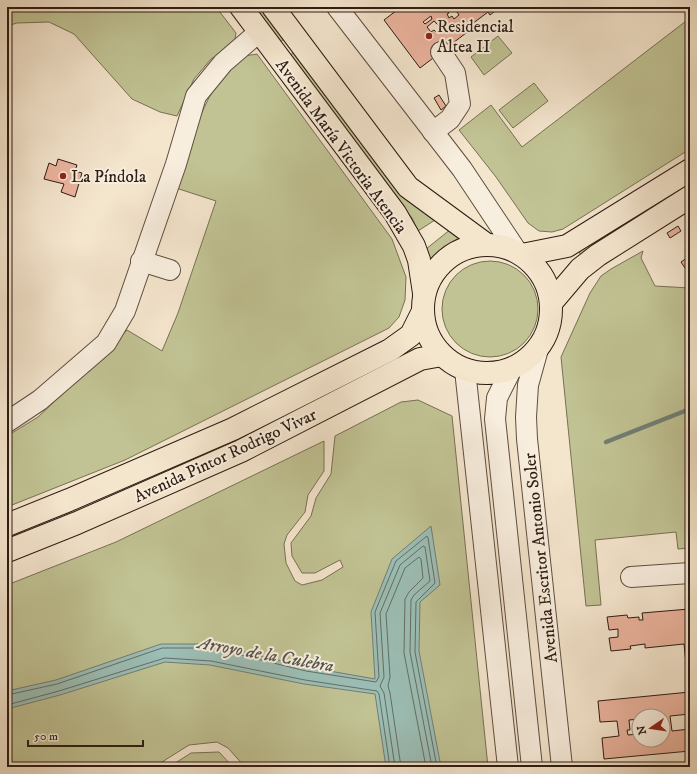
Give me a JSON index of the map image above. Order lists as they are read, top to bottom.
{
  "streets": {
    "main road": ["Avenida María Victoria Atencia", "Avenida Pintor Rodrigo Vivar"],
    "street": ["Avenida Escritor Antonio Soler"]
  },
  "crossings": [
    ["Avenida María Victoria Atencia", "Avenida Pintor Rodrigo Vivar"],
    ["Avenida María Victoria Atencia", "Avenida Escritor Antonio Soler"],
    ["Avenida Pintor Rodrigo Vivar", "Avenida Escritor Antonio Soler"]
  ],
  "water": ["Arroyo de la Culebra"],
  "places": ["Residencial Altea II", "La Píndola"],
  "scale_bar": "50 m",
  "north": "left"
}
